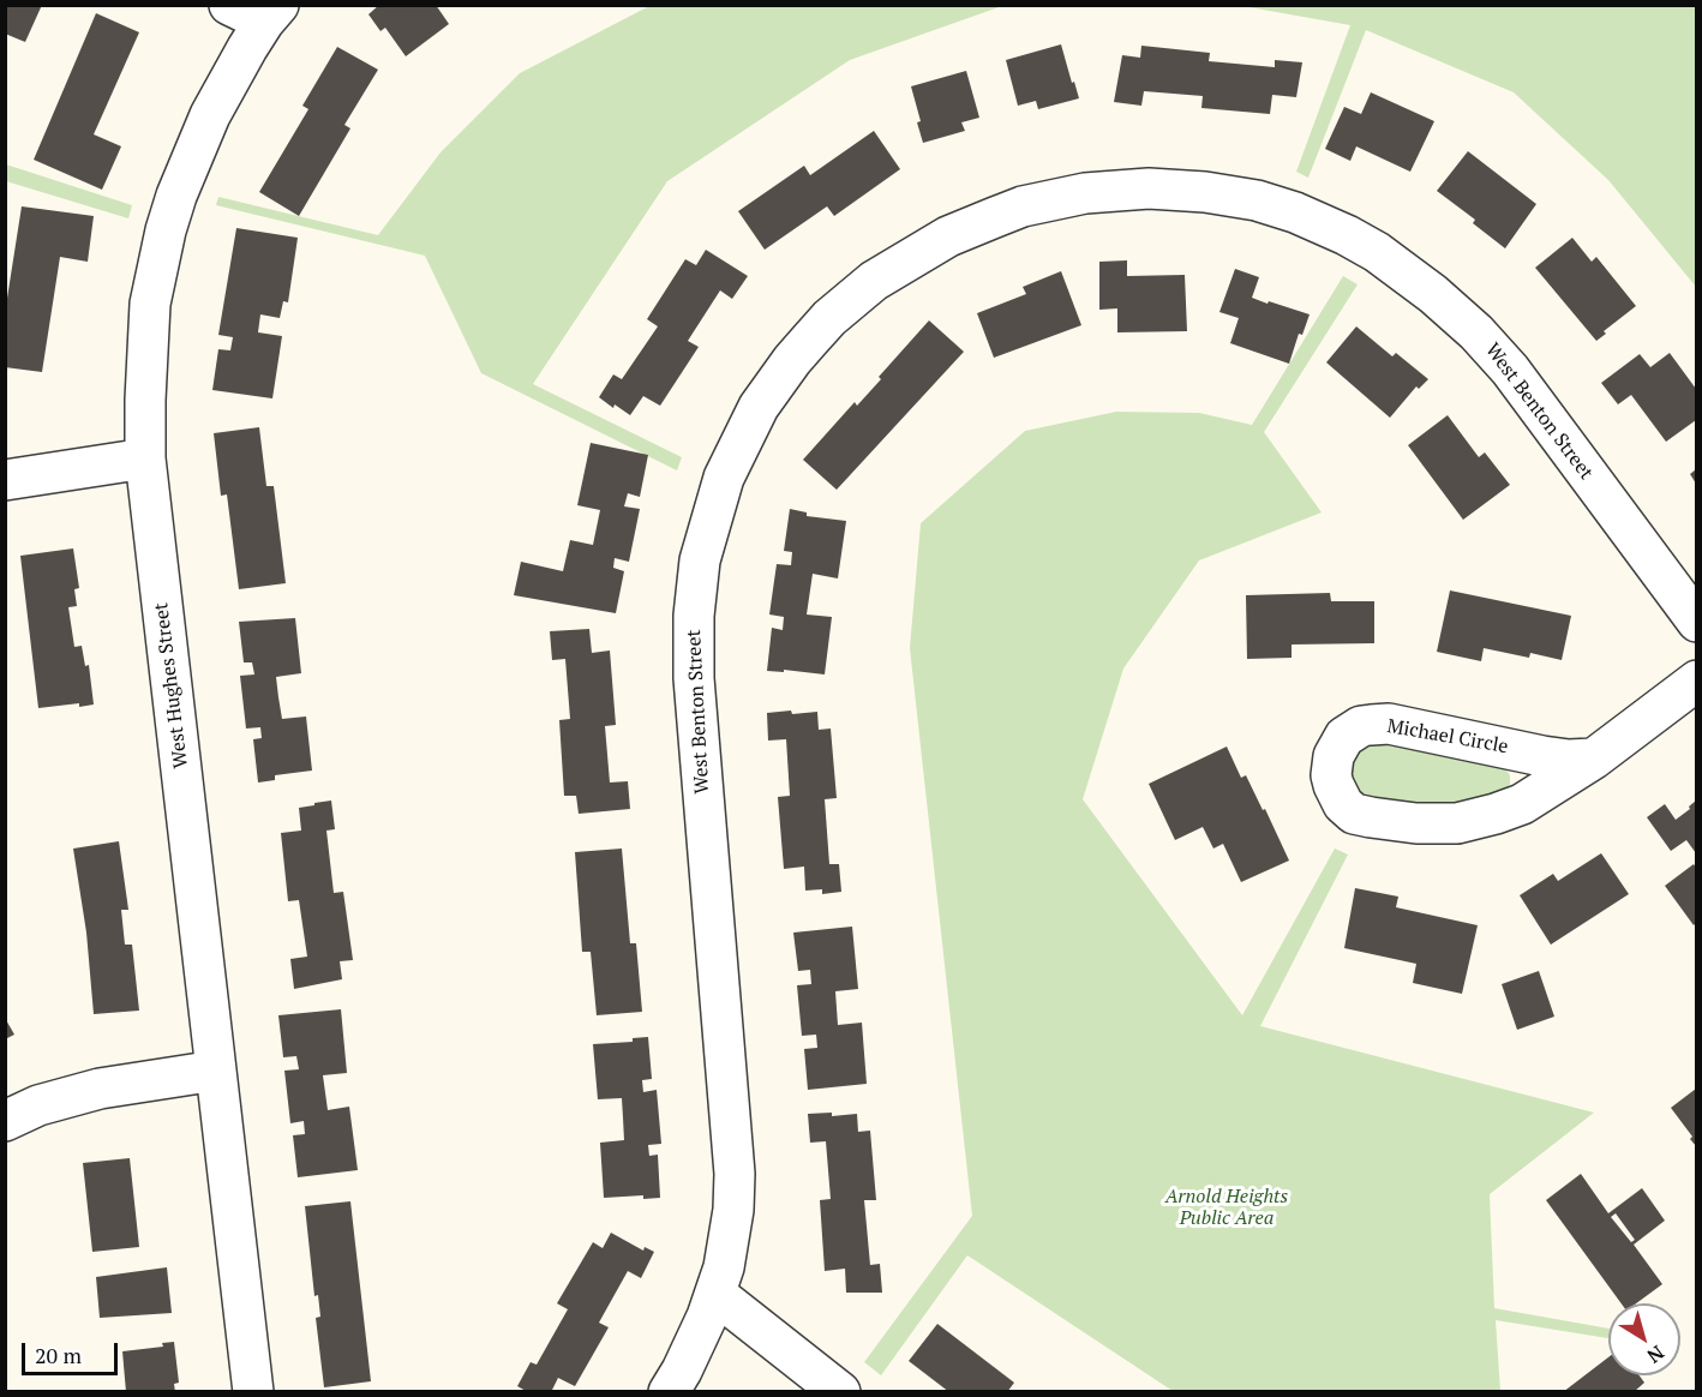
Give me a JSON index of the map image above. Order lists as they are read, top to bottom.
{
  "streets": {
    "street": ["West Benton Street", "West Hughes Street", "Michael Circle"]
  },
  "parks": ["Arnold Heights Public Area"],
  "scale_bar": "20 m",
  "north": "bottom right"
}
